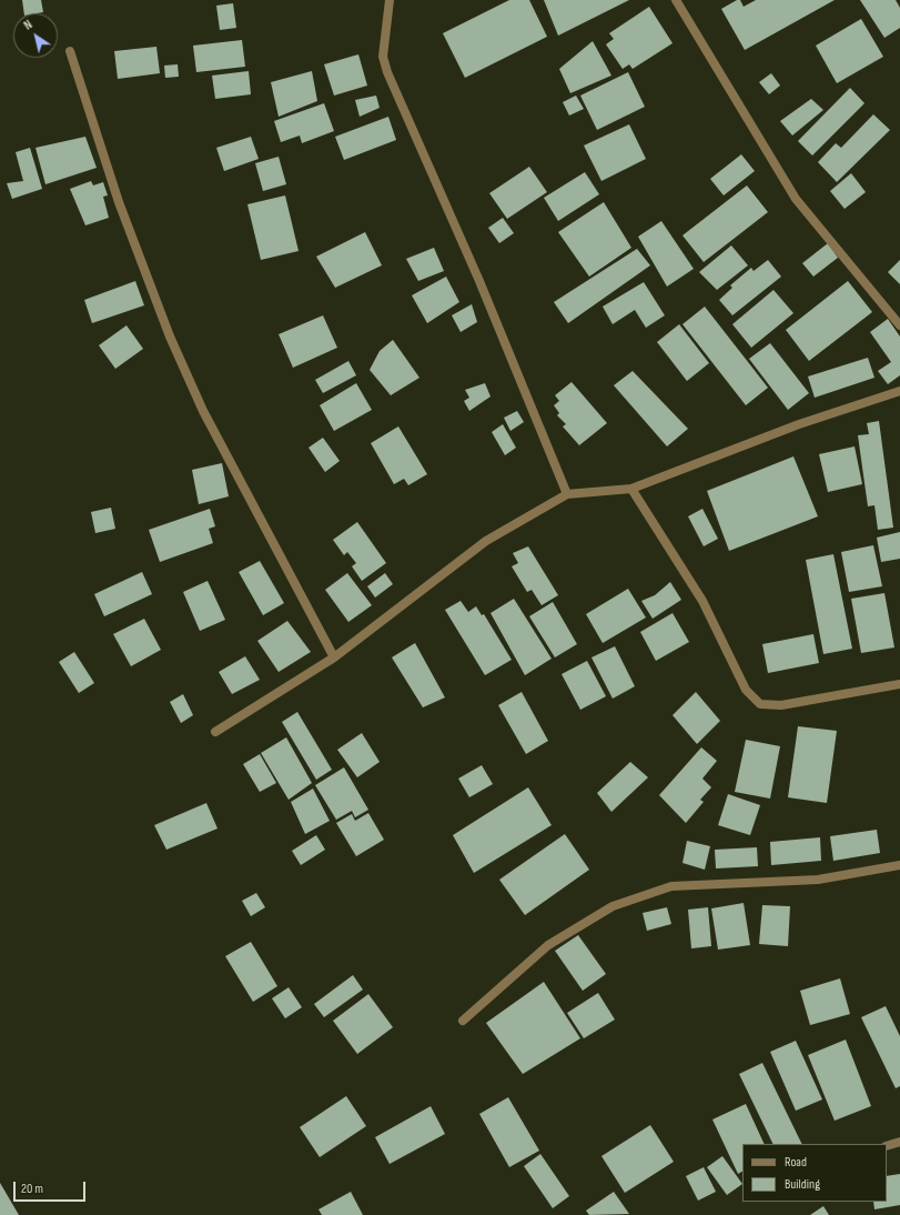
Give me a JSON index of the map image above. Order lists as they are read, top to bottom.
{
  "legend": ["Road", "Building"],
  "scale_bar": "20 m",
  "north": "top left"
}
